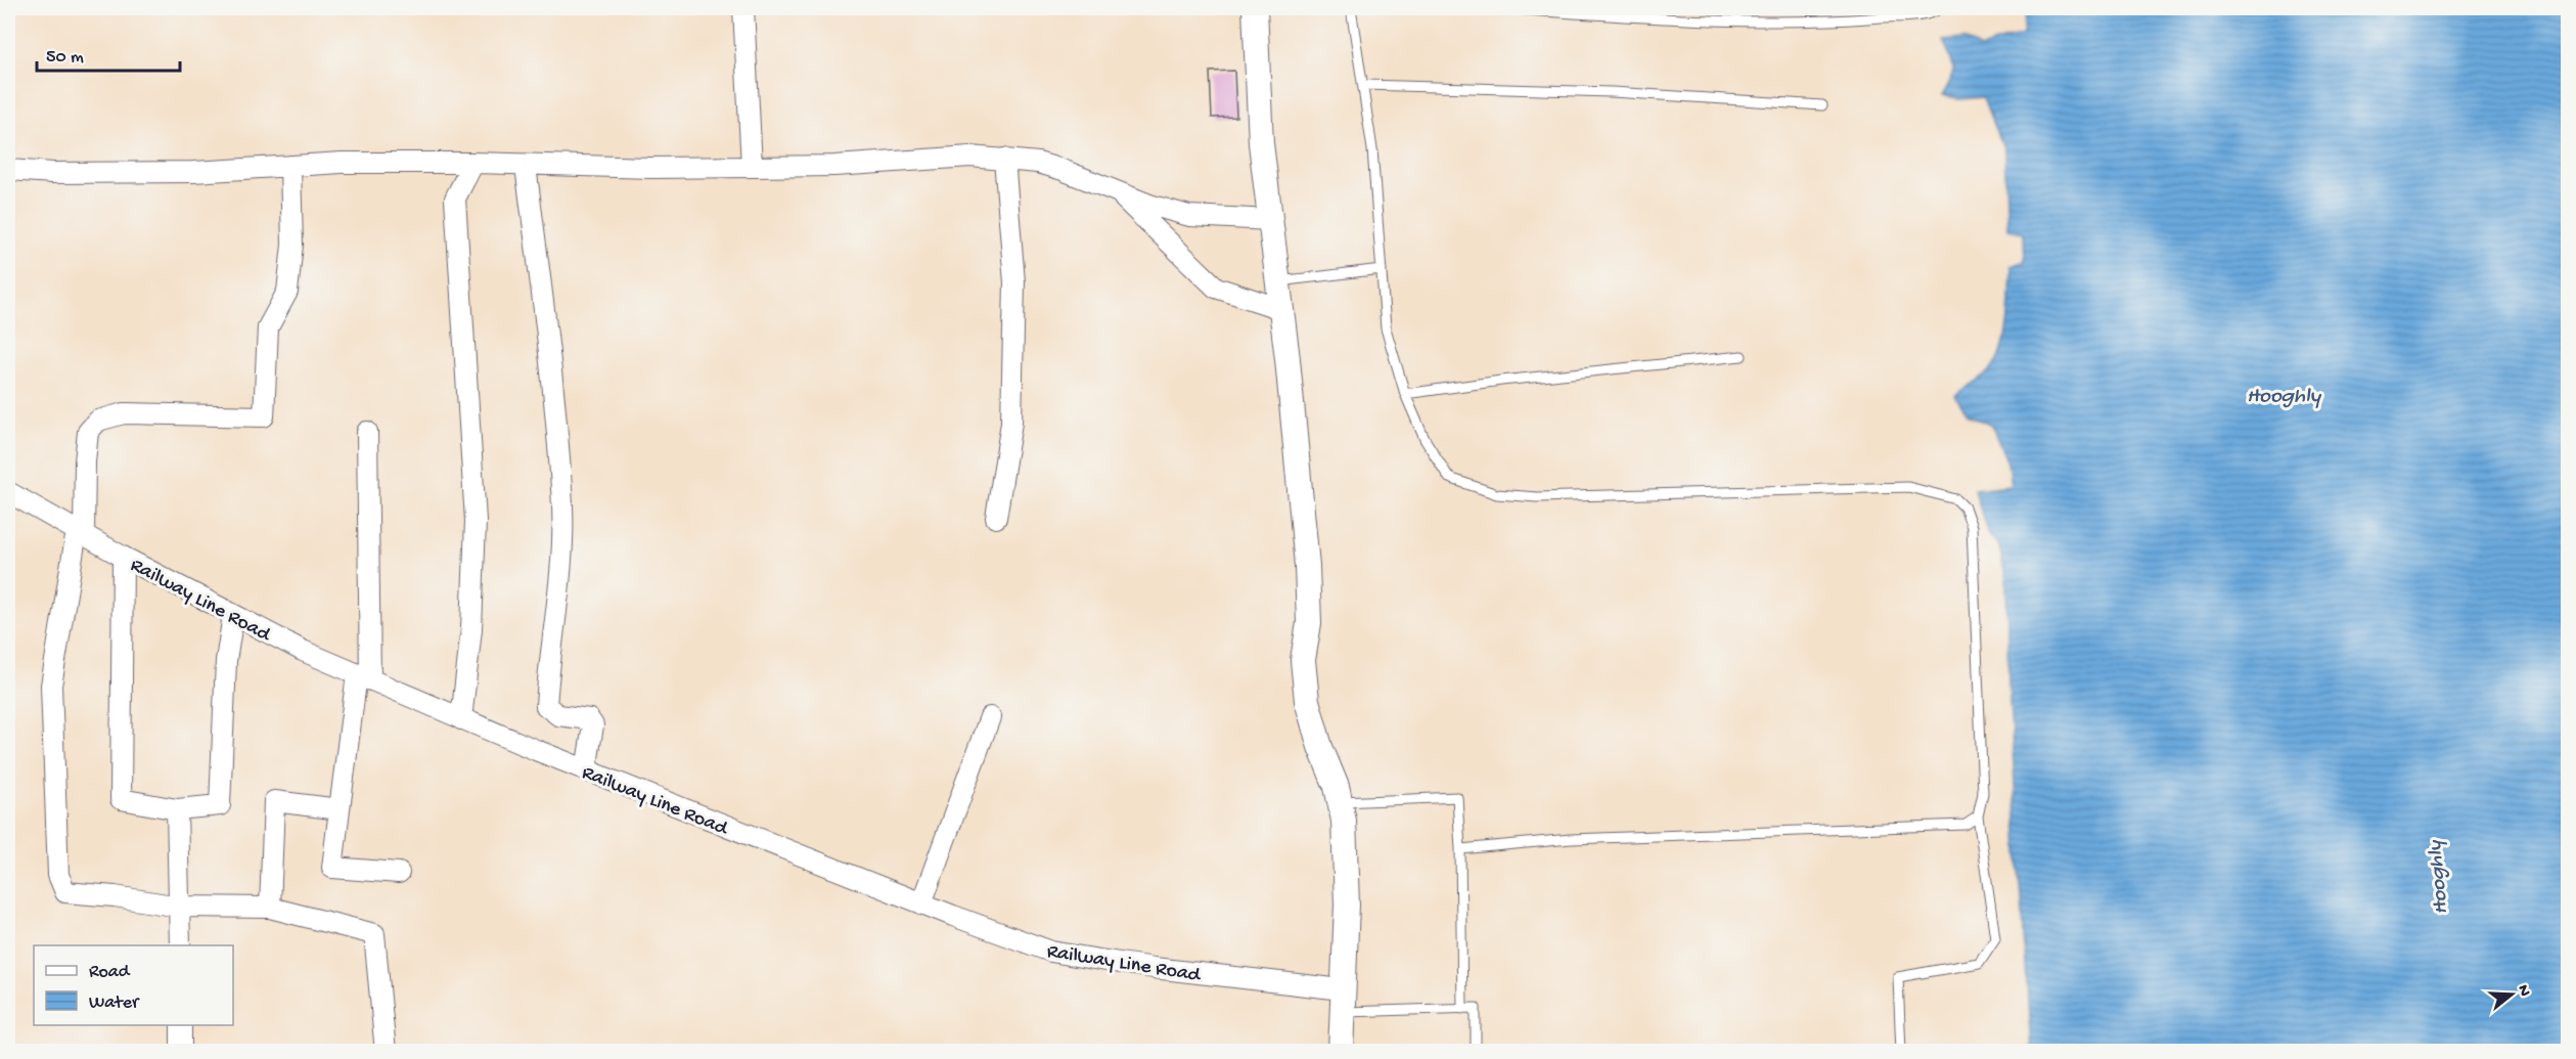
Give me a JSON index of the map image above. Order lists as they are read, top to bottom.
{
  "streets": {
    "street": ["Railway Line Road"]
  },
  "water": ["Hooghly"],
  "legend": ["Road", "Water"],
  "scale_bar": "50 m",
  "north": "right"
}
